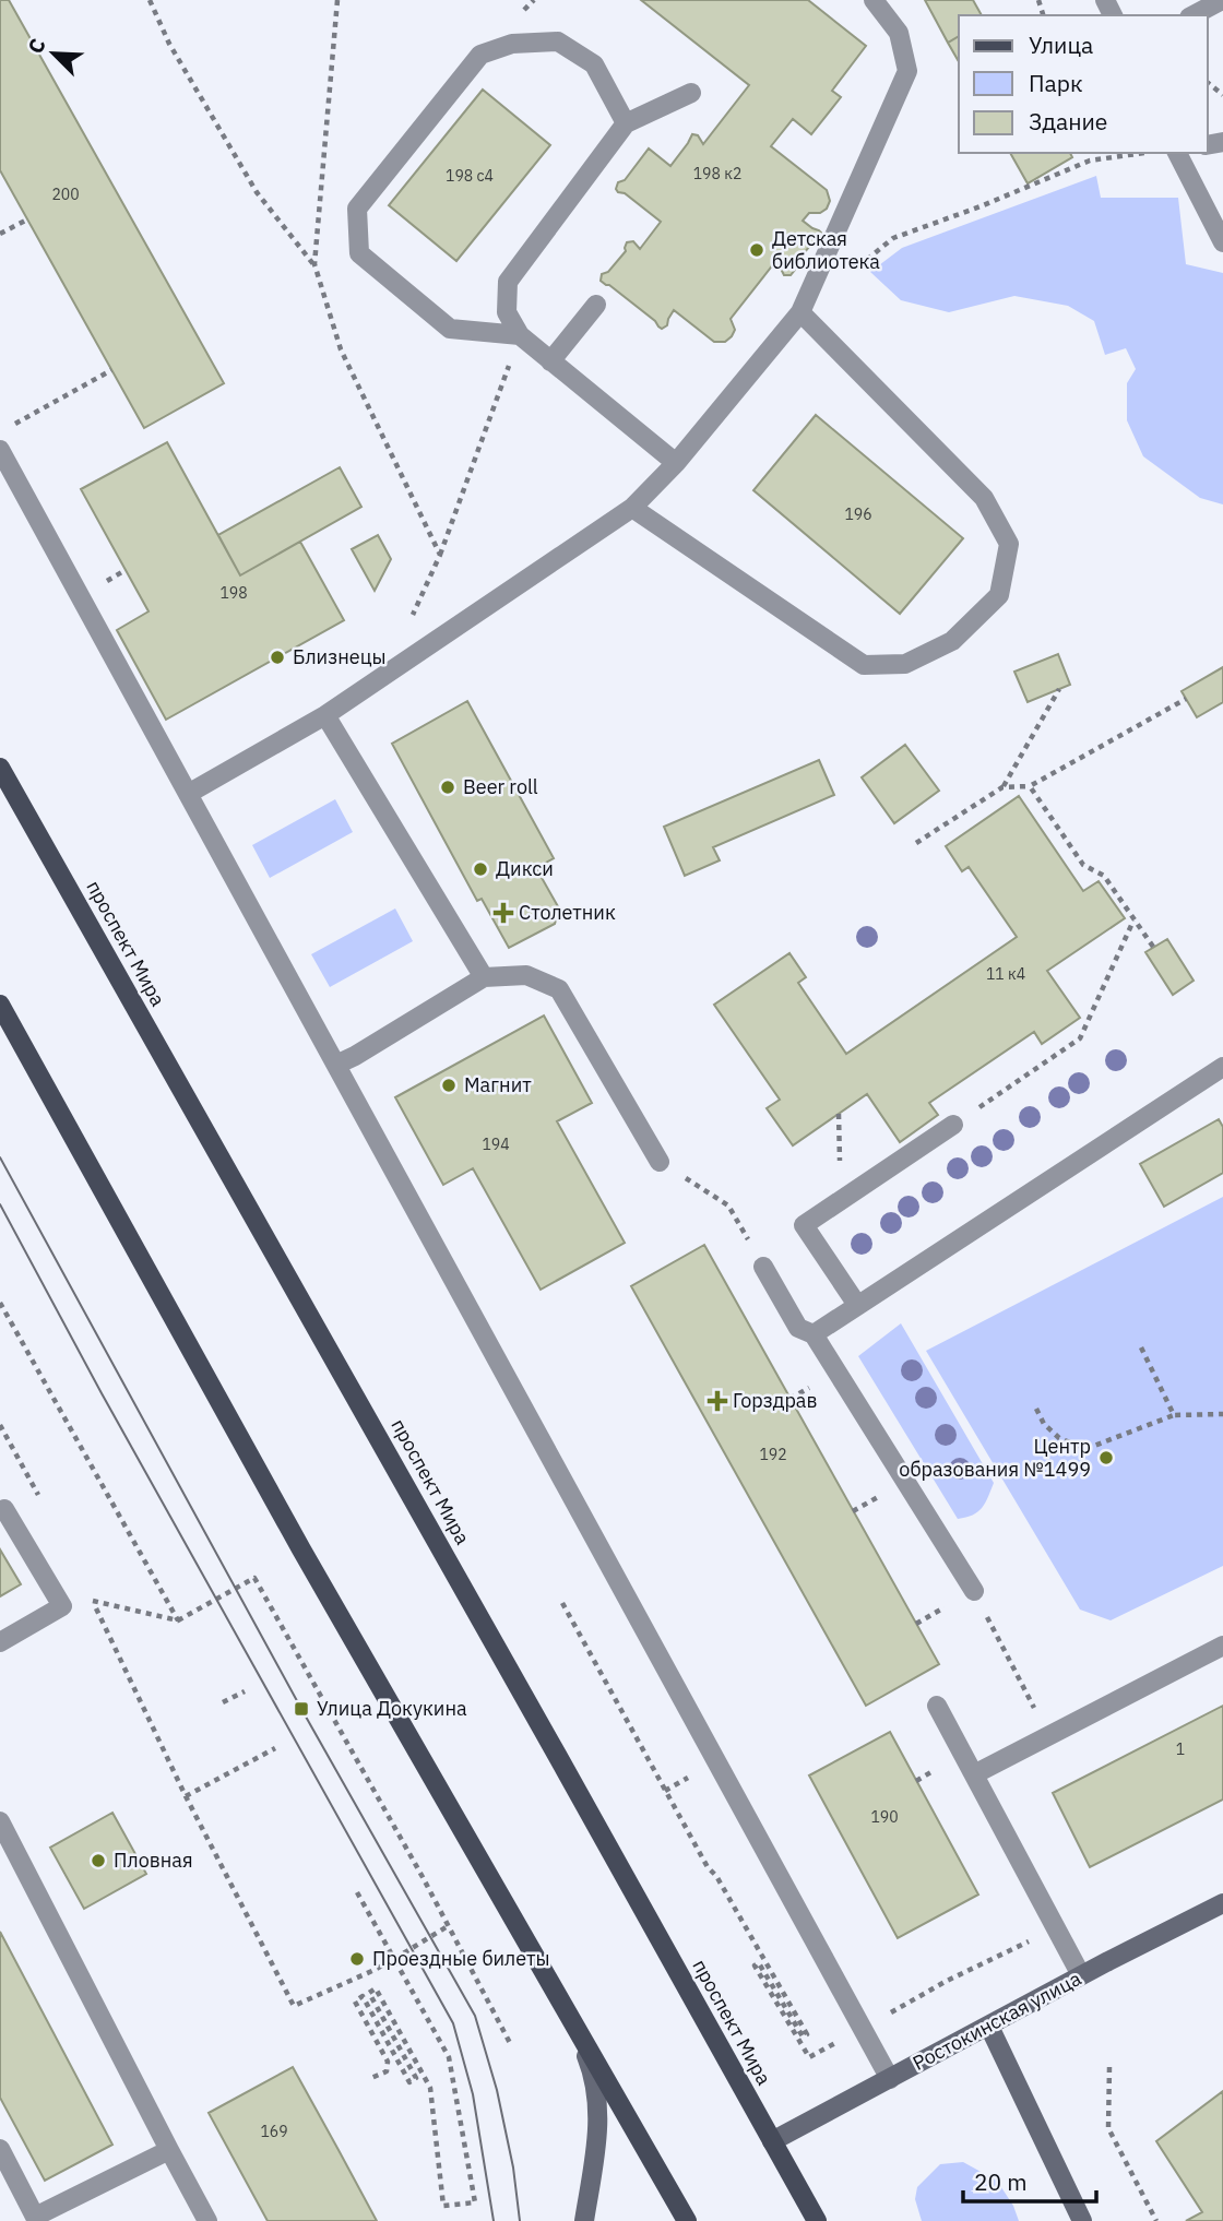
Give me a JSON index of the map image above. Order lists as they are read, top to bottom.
{
  "streets": {
    "main road": ["проспект Мира"],
    "street": ["Ростокинская улица"]
  },
  "crossings": [
    ["проспект Мира", "Ростокинская улица"]
  ],
  "places": {
    "other": [
      "Детская библиотека",
      "Близнецы",
      "Beer roll",
      "Дикси",
      "Магнит",
      "Центр образования №1499",
      "Пловная",
      "Проездные билеты"
    ],
    "health": ["Столетник", "Горздрав"],
    "transit": ["Улица Докукина"]
  },
  "house_numbers": [
    "198 к2",
    "198 с4",
    "200",
    "196",
    "198",
    "11 к4",
    "194",
    "192",
    "1",
    "190",
    "169"
  ],
  "legend": ["Улица", "Парк", "Здание"],
  "scale_bar": "20 m",
  "north": "top left"
}
